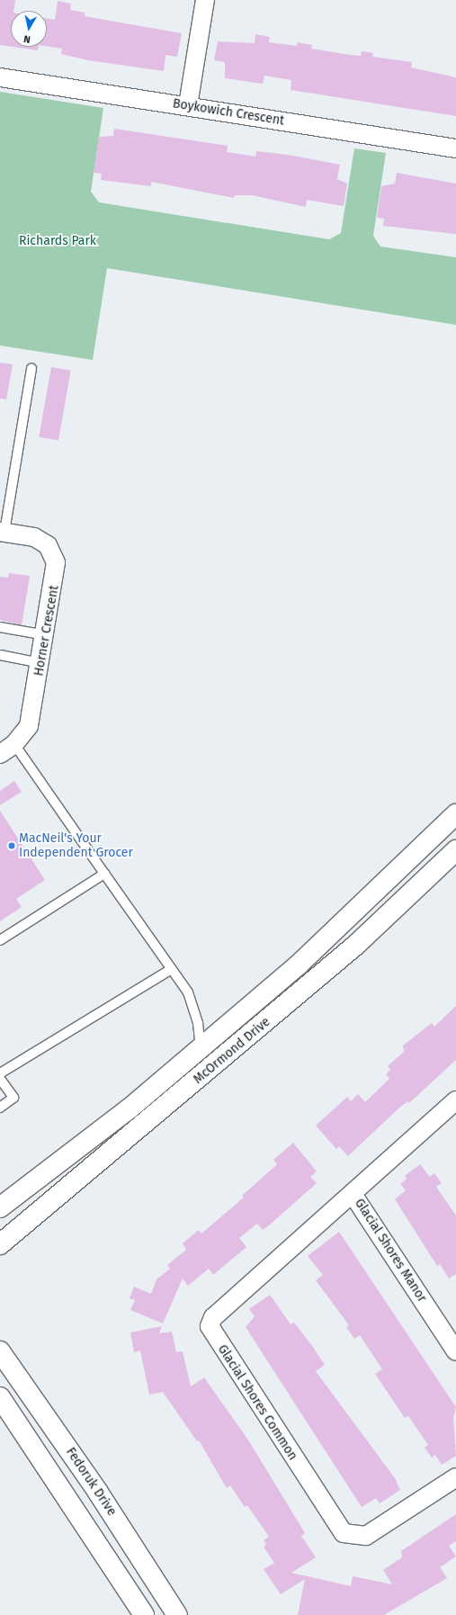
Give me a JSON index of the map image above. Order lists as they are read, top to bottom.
{
  "streets": {
    "main road": ["McOrmond Drive", "Fedoruk Drive"],
    "street": [
      "Boykowich Crescent",
      "Horner Crescent",
      "Glacial Shores Manor",
      "Glacial Shores Common"
    ]
  },
  "crossings": [
    ["Glacial Shores Manor", "Glacial Shores Common"]
  ],
  "parks": ["Richards Park"],
  "places": ["MacNeil's Your Independent Grocer"],
  "north": "bottom"
}
